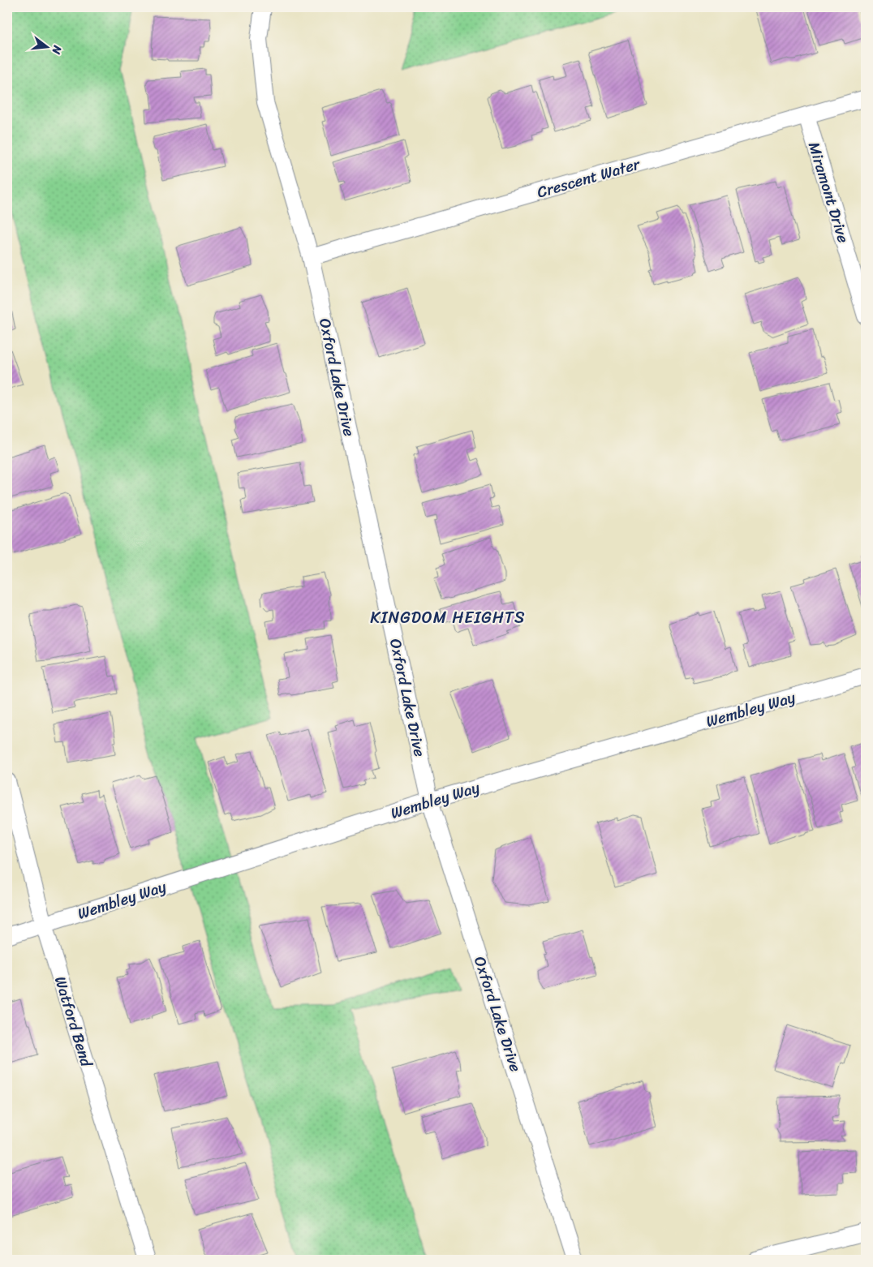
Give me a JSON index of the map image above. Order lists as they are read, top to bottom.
{
  "streets": {
    "street": [
      "Crescent Water",
      "Miramont Drive",
      "Oxford Lake Drive",
      "Wembley Way",
      "Watford Bend"
    ]
  },
  "crossings": [
    ["Crescent Water", "Miramont Drive"],
    ["Crescent Water", "Oxford Lake Drive"],
    ["Oxford Lake Drive", "Wembley Way"],
    ["Wembley Way", "Watford Bend"]
  ],
  "districts": ["KINGDOM HEIGHTS"],
  "north": "right"
}
